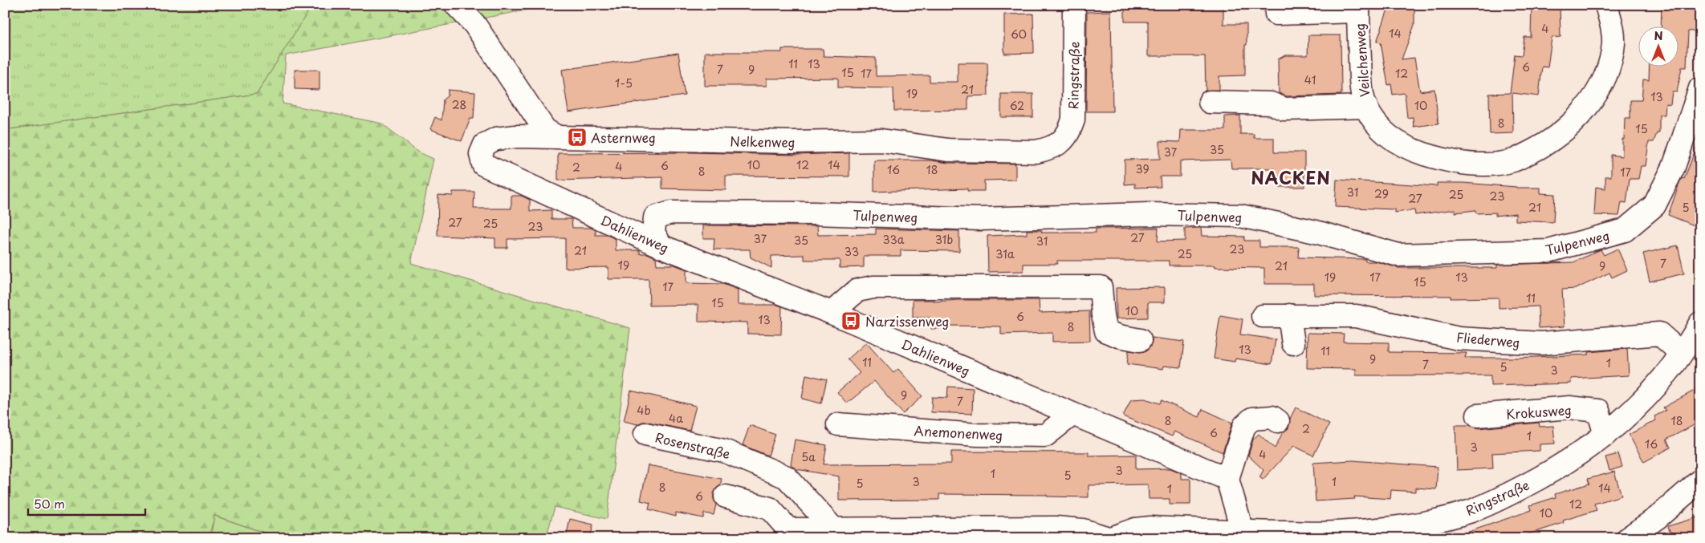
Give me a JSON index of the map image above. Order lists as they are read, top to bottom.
{
  "streets": {
    "street": [
      "Veilchenweg",
      "Ringstraße",
      "Nelkenweg",
      "Tulpenweg",
      "Dahlienweg",
      "Fliederweg",
      "Krokusweg",
      "Anemonenweg",
      "Rosenstraße"
    ]
  },
  "crossings": [
    ["Ringstraße", "Nelkenweg"],
    ["Ringstraße", "Fliederweg"],
    ["Ringstraße", "Krokusweg"],
    ["Nelkenweg", "Dahlienweg"],
    ["Tulpenweg", "Dahlienweg"],
    ["Dahlienweg", "Anemonenweg"]
  ],
  "districts": ["NACKEN"],
  "places": {
    "bus stop": ["Asternweg", "Narzissenweg"]
  },
  "house_numbers": [
    "4",
    "14",
    "60",
    "11",
    "13",
    "6",
    "7",
    "9",
    "15",
    "17",
    "12",
    "41",
    "1-5",
    "21",
    "19",
    "13",
    "28",
    "62",
    "10",
    "8",
    "15",
    "35",
    "37",
    "10",
    "12",
    "14",
    "6",
    "4",
    "2",
    "39",
    "16",
    "18",
    "8",
    "17",
    "31",
    "29",
    "25",
    "23",
    "27",
    "21",
    "5",
    "27",
    "25",
    "23",
    "27",
    "37",
    "33a",
    "31b",
    "35",
    "31",
    "23",
    "21",
    "33",
    "31a",
    "25",
    "7",
    "19",
    "21",
    "9",
    "19",
    "17",
    "13",
    "15",
    "17",
    "11",
    "15",
    "10",
    "6",
    "13",
    "8",
    "13",
    "11",
    "9",
    "11",
    "1",
    "7",
    "5",
    "3",
    "9",
    "7",
    "4b",
    "4a",
    "8",
    "18",
    "2",
    "6",
    "1",
    "16",
    "3",
    "4",
    "5a",
    "3",
    "1",
    "5",
    "3",
    "1",
    "5",
    "8",
    "14",
    "1",
    "6",
    "12",
    "10"
  ],
  "scale_bar": "50 m",
  "north": "top"
}
